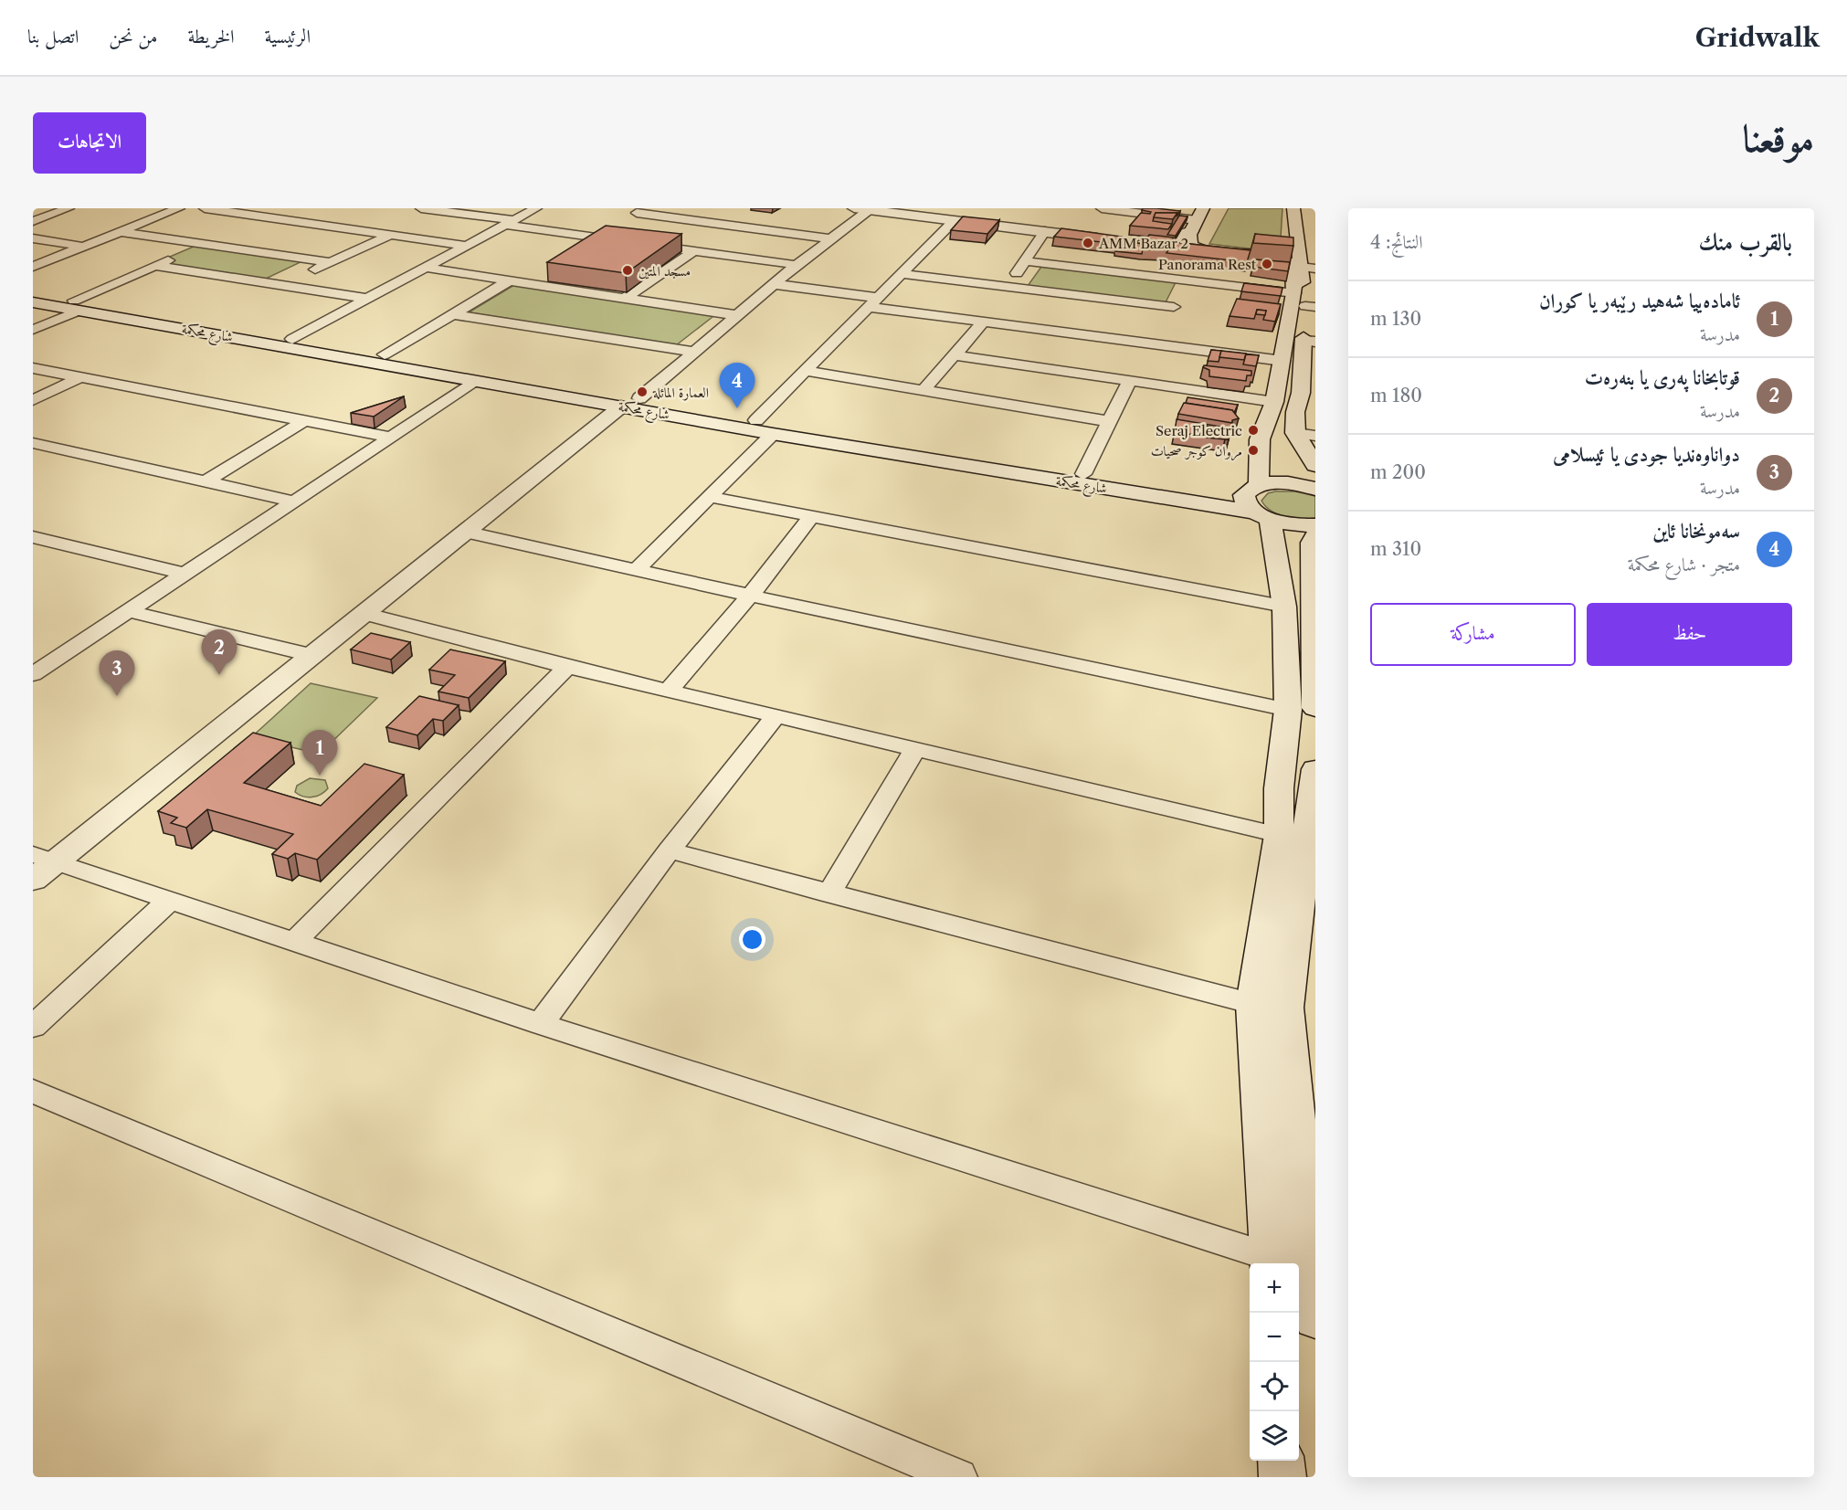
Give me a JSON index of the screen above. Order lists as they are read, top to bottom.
{
  "streets": {
    "main road": ["شارع محكمة"]
  },
  "places": [
    "AMM Bazar 2",
    "Panorama Rest",
    "مسجد المتين",
    "العمارة المائلة",
    "Seraj Electric",
    "مروان كوجر صحيات"
  ],
  "page": {
    "header": "Gridwalk",
    "nav": [
      "الرئيسية",
      "الخريطة",
      "من نحن",
      "اتصل بنا"
    ],
    "title": "موقعنا",
    "buttons": [
      "الاتجاهات",
      ["حفظ", "مشاركة"]
    ],
    "heading": ["بالقرب منك", "النتائج: 4"],
    "list": [
      {
        "mark": "1",
        "name": "ئامادەییا شەهید رێبەر یا کوران",
        "note": "مدرسة",
        "value": "130 m"
      },
      {
        "mark": "2",
        "name": "قوتابخانا پەری یا بنەرەت",
        "note": "مدرسة",
        "value": "180 m"
      },
      {
        "mark": "3",
        "name": "دواناوەندیا جودی یا ئیسلامی",
        "note": "مدرسة",
        "value": "200 m"
      },
      {
        "mark": "4",
        "name": "سەمونخانا ئاین",
        "note": "متجر · شارع محكمة",
        "value": "310 m"
      }
    ],
    "pins": [
      "4",
      "2",
      "3",
      "1"
    ],
    "map_buttons": ["+", "−"]
  }
}
